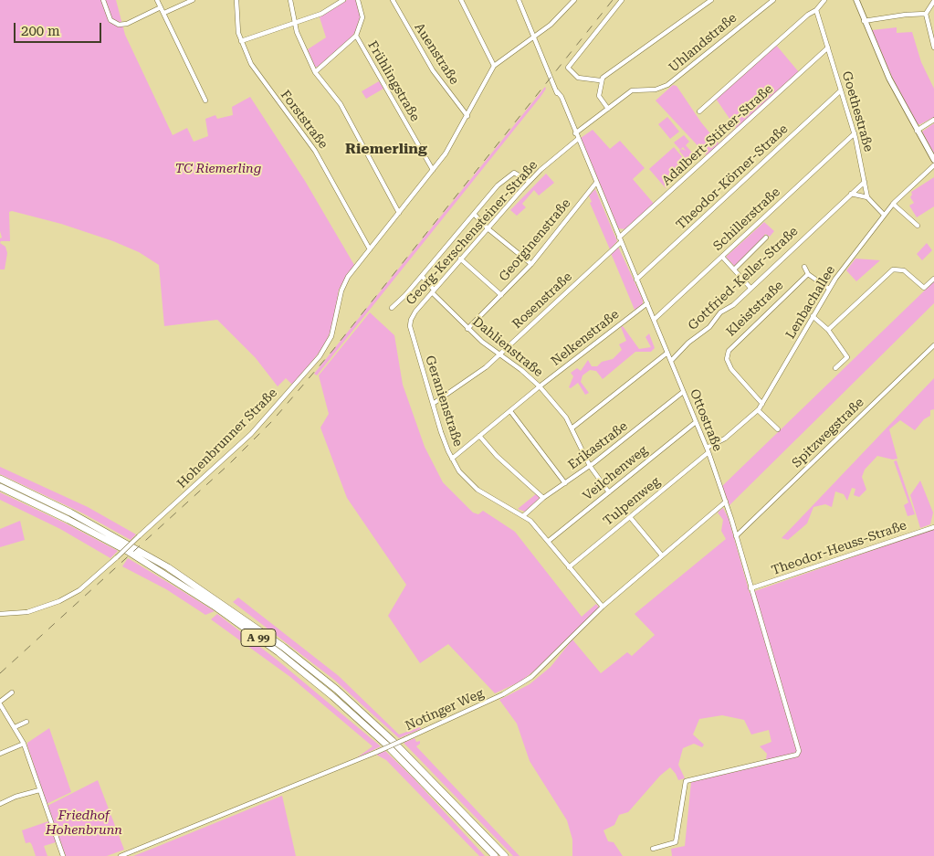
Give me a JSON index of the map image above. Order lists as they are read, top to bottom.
{
  "streets": {
    "highway": ["A 99"],
    "street": [
      "Uhlandstraße",
      "Auenstraße",
      "Frühlingstraße",
      "Goethestraße",
      "Forststraße",
      "Adalbert-Stifter-Straße",
      "Theodor-Körner-Straße",
      "Schillerstraße",
      "Georg-Kerschensteiner-Straße",
      "Georginenstraße",
      "Gottfried-Keller-Straße",
      "Rosenstraße",
      "Lenbachallee",
      "Kleiststraße",
      "Nelkenstraße",
      "Dahlienstraße",
      "Geranienstraße",
      "Ottostraße",
      "Spitzwegstraße",
      "Hohenbrunner Straße",
      "Erikastraße",
      "Veilchenweg",
      "Tulpenweg",
      "Theodor-Heuss-Straße",
      "Notinger Weg"
    ]
  },
  "crossings": [
    ["Uhlandstraße", "Ottostraße"],
    ["Auenstraße", "Hohenbrunner Straße"],
    ["Frühlingstraße", "Hohenbrunner Straße"],
    ["Goethestraße", "Adalbert-Stifter-Straße"],
    ["Goethestraße", "Theodor-Körner-Straße"],
    ["Goethestraße", "Schillerstraße"],
    ["Goethestraße", "Gottfried-Keller-Straße"],
    ["Forststraße", "Hohenbrunner Straße"],
    ["Adalbert-Stifter-Straße", "Ottostraße"],
    ["Theodor-Körner-Straße", "Ottostraße"],
    ["Schillerstraße", "Ottostraße"],
    ["Georg-Kerschensteiner-Straße", "Dahlienstraße"],
    ["Georg-Kerschensteiner-Straße", "Geranienstraße"],
    ["Georg-Kerschensteiner-Straße", "Ottostraße"],
    ["Georginenstraße", "Dahlienstraße"],
    ["Georginenstraße", "Ottostraße"],
    ["Gottfried-Keller-Straße", "Ottostraße"],
    ["Rosenstraße", "Dahlienstraße"],
    ["Rosenstraße", "Geranienstraße"],
    ["Rosenstraße", "Ottostraße"],
    ["Lenbachallee", "Kleiststraße"],
    ["Lenbachallee", "Ottostraße"],
    ["Lenbachallee", "Tulpenweg"],
    ["Nelkenstraße", "Dahlienstraße"],
    ["Nelkenstraße", "Geranienstraße"],
    ["Nelkenstraße", "Ottostraße"],
    ["Dahlienstraße", "Erikastraße"],
    ["Dahlienstraße", "Veilchenweg"],
    ["Geranienstraße", "Erikastraße"],
    ["Geranienstraße", "Veilchenweg"],
    ["Geranienstraße", "Tulpenweg"],
    ["Geranienstraße", "Notinger Weg"],
    ["Ottostraße", "Spitzwegstraße"],
    ["Ottostraße", "Hohenbrunner Straße"],
    ["Ottostraße", "Erikastraße"],
    ["Ottostraße", "Veilchenweg"],
    ["Ottostraße", "Tulpenweg"],
    ["Ottostraße", "Theodor-Heuss-Straße"],
    ["Ottostraße", "Notinger Weg"]
  ],
  "districts": ["Riemerling"],
  "parks": ["TC Riemerling", "Friedhof Hohenbrunn"],
  "scale_bar": "200 m"
}
